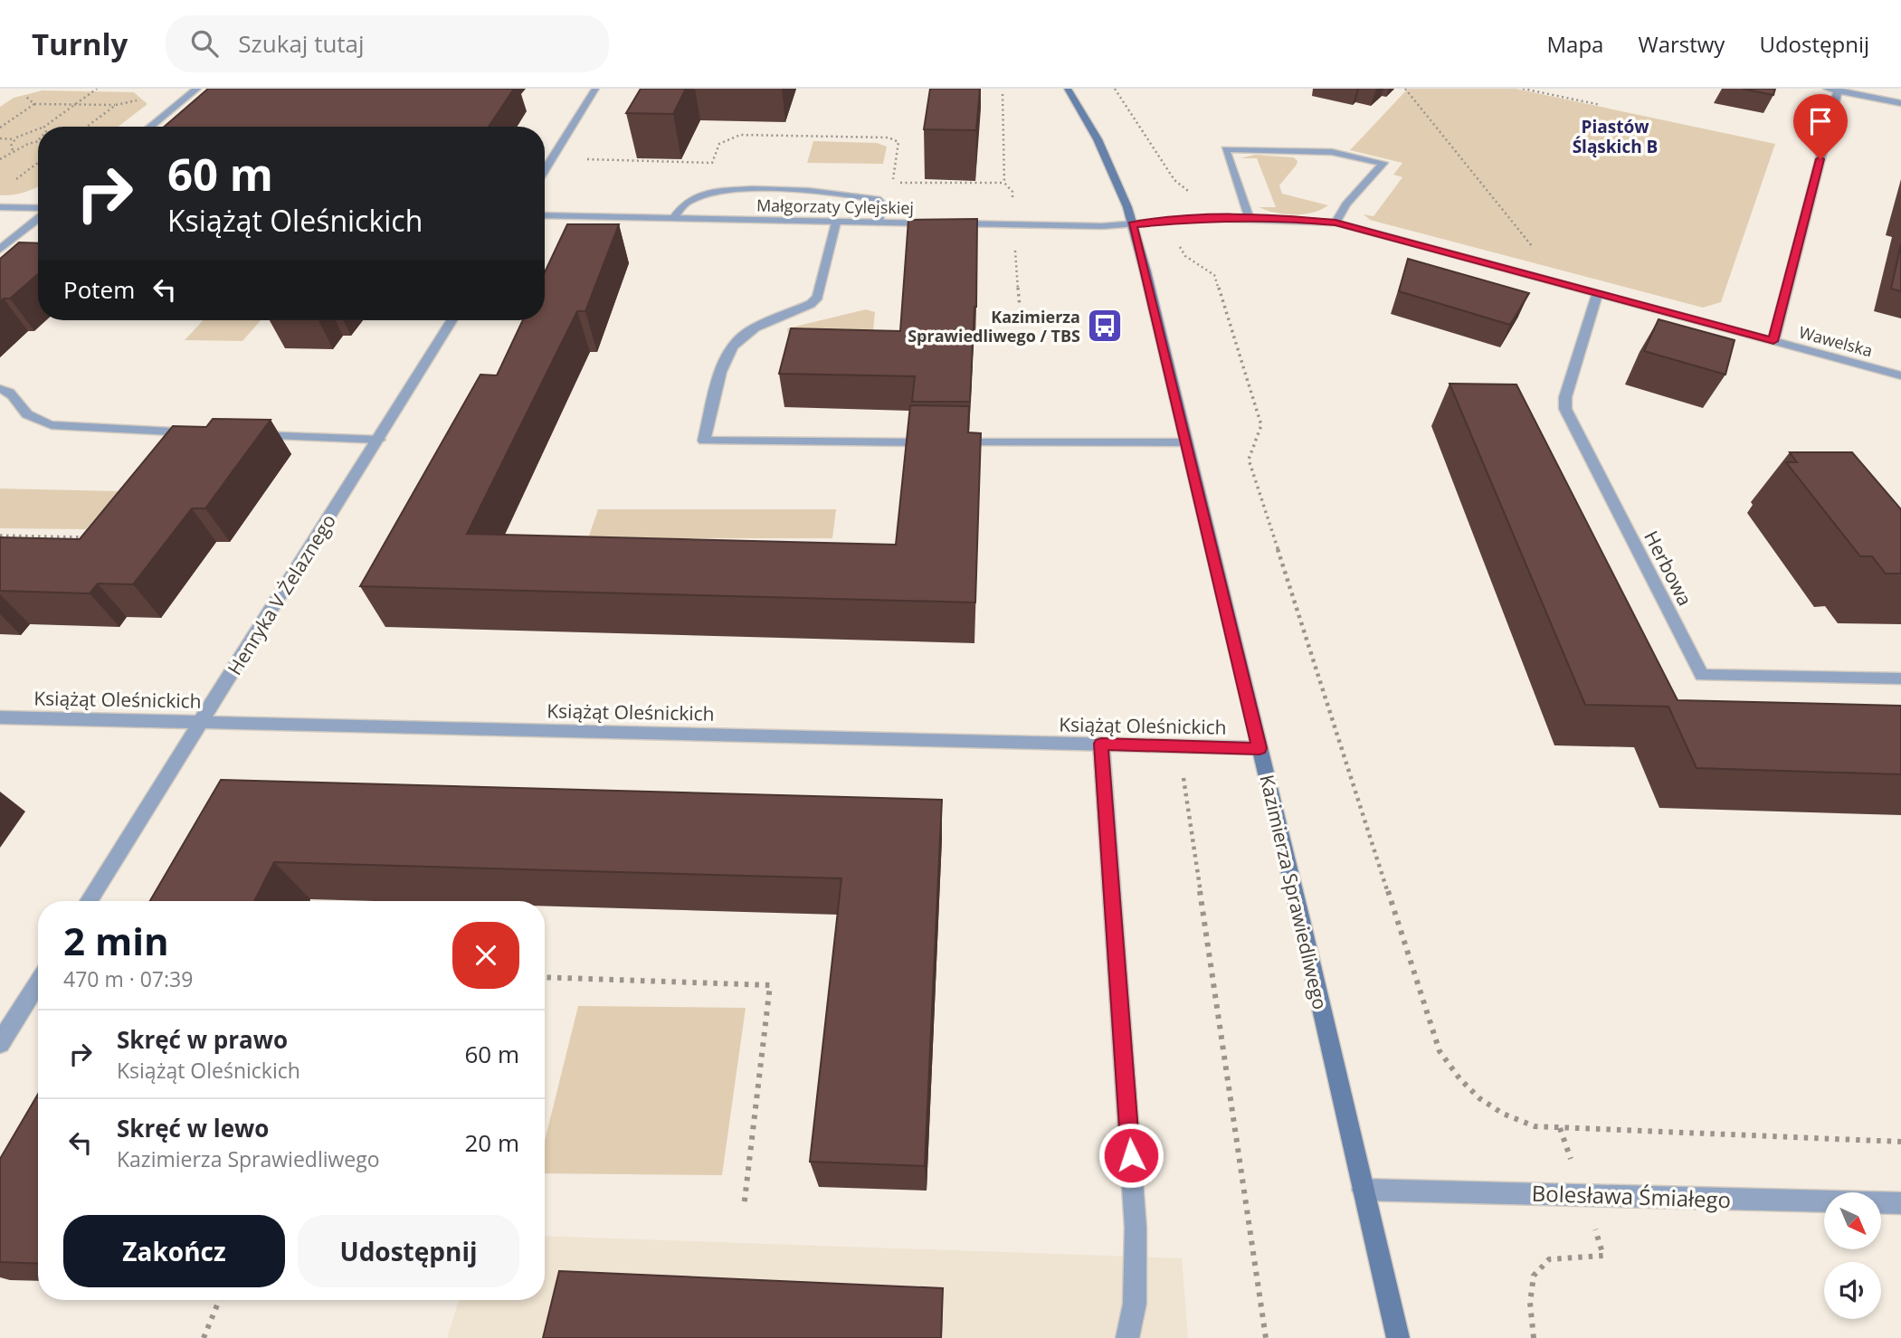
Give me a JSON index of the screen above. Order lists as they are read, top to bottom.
{
  "streets": {
    "street": [
      "Małgorzaty Cylejskiej",
      "Wawelska",
      "Herbowa",
      "Henryka V Żelaznego",
      "Książąt Oleśnickich",
      "Kazimierza Sprawiedliwego",
      "Bolesława Śmiałego"
    ]
  },
  "crossings": [
    ["Małgorzaty Cylejskiej", "Wawelska"],
    ["Małgorzaty Cylejskiej", "Kazimierza Sprawiedliwego"],
    ["Wawelska", "Herbowa"],
    ["Wawelska", "Kazimierza Sprawiedliwego"],
    ["Henryka V Żelaznego", "Książąt Oleśnickich"],
    ["Książąt Oleśnickich", "Kazimierza Sprawiedliwego"],
    ["Kazimierza Sprawiedliwego", "Bolesława Śmiałego"]
  ],
  "districts": ["Piastów Śląskich B"],
  "places": {
    "bus stop": ["Kazimierza Sprawiedliwego / TBS"]
  },
  "north": "bottom right",
  "page": {
    "header": "Turnly",
    "search": "Szukaj tutaj",
    "nav": ["Mapa", "Warstwy", "Udostępnij"],
    "turn": ["60 m", "Książąt Oleśnickich"],
    "then": "Potem",
    "heading": ["2 min", "470 m · 07:39"],
    "list": [
      {
        "name": "Skręć w prawo",
        "note": "Książąt Oleśnickich",
        "value": "60 m"
      },
      {
        "name": "Skręć w lewo",
        "note": "Kazimierza Sprawiedliwego",
        "value": "20 m"
      }
    ],
    "buttons": ["Zakończ", "Udostępnij"]
  }
}
